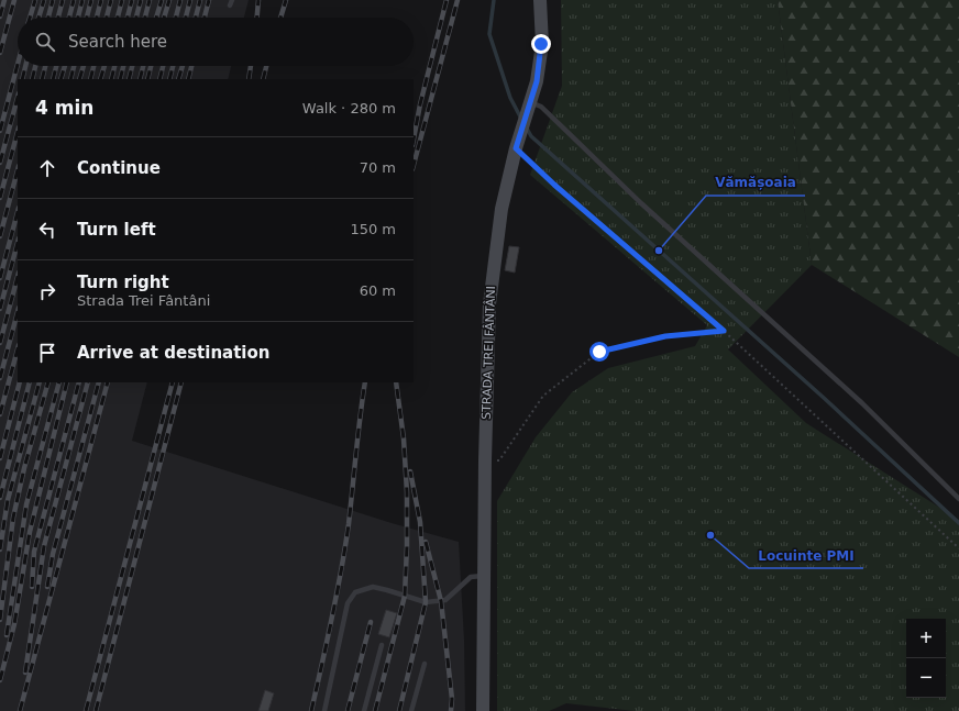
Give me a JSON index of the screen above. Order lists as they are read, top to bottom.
{
  "streets": {
    "main road": ["STRADA TREI FÂNTÂNI"]
  },
  "places": ["Vămășoaia", "Locuinte PMI"],
  "page": {
    "search": "Search here",
    "heading": ["4 min", "Walk · 280 m"],
    "list": [
      ["Continue", "70 m"],
      ["Turn left", "150 m"],
      ["Turn right", "Strada Trei Fântâni", "60 m"],
      "Arrive at destination"
    ],
    "map_buttons": ["+", "−"]
  }
}
